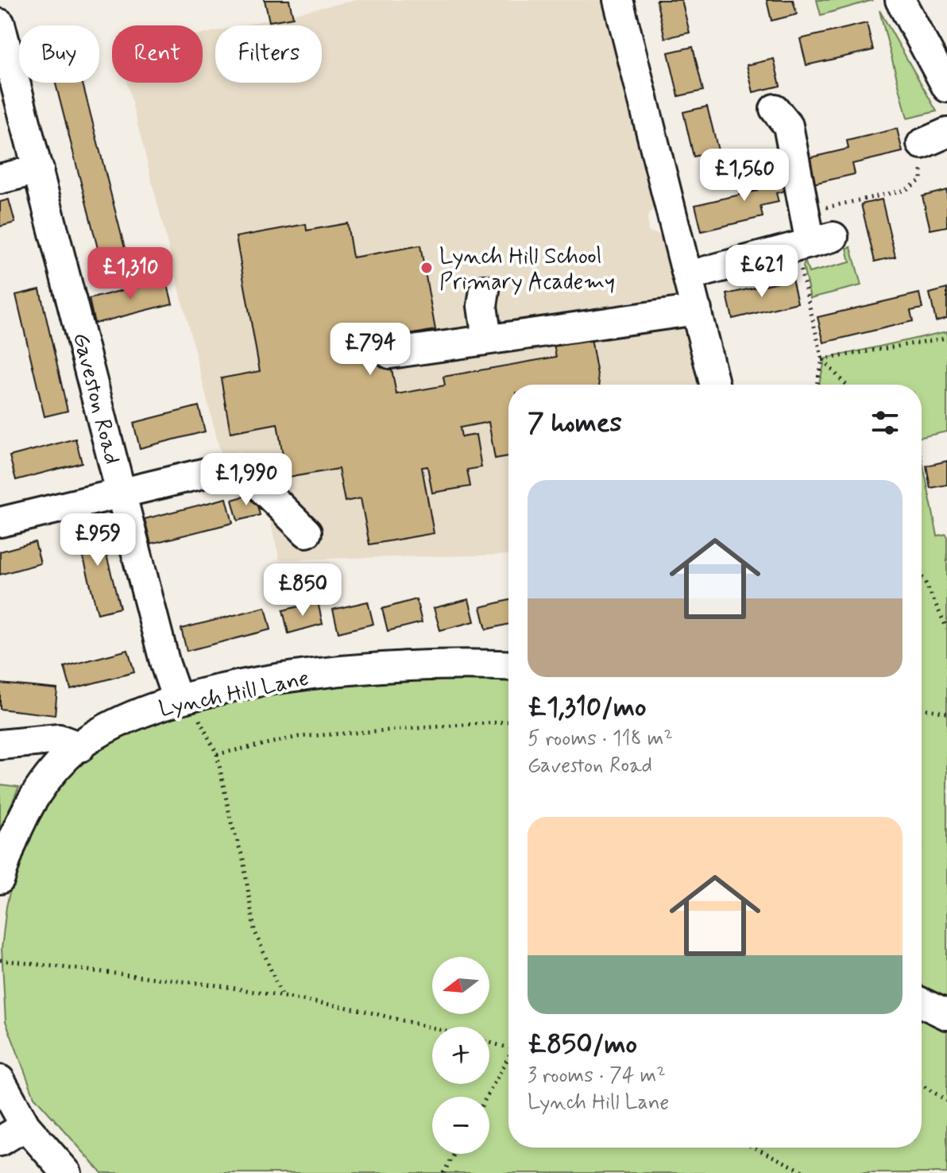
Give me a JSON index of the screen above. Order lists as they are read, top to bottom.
{
  "streets": {
    "street": ["Gaveston Road", "Lynch Hill Lane"]
  },
  "crossings": [
    ["Gaveston Road", "Lynch Hill Lane"]
  ],
  "places": ["Lynch Hill School Primary Academy"],
  "north": "left",
  "page": {
    "chip": ["Buy", "Rent", "Filters"],
    "price": [
      "£1,560",
      "£621",
      "£1,310",
      "£794",
      "£1,990",
      "£959",
      "£850"
    ],
    "heading": "7 homes",
    "list": [
      {
        "name": "£1,310/mo",
        "note": "5 rooms · 118 m² · Gaveston Road"
      },
      {
        "name": "£850/mo",
        "note": "3 rooms · 74 m² · Lynch Hill Lane"
      }
    ],
    "map_buttons": ["+", "−"]
  }
}
